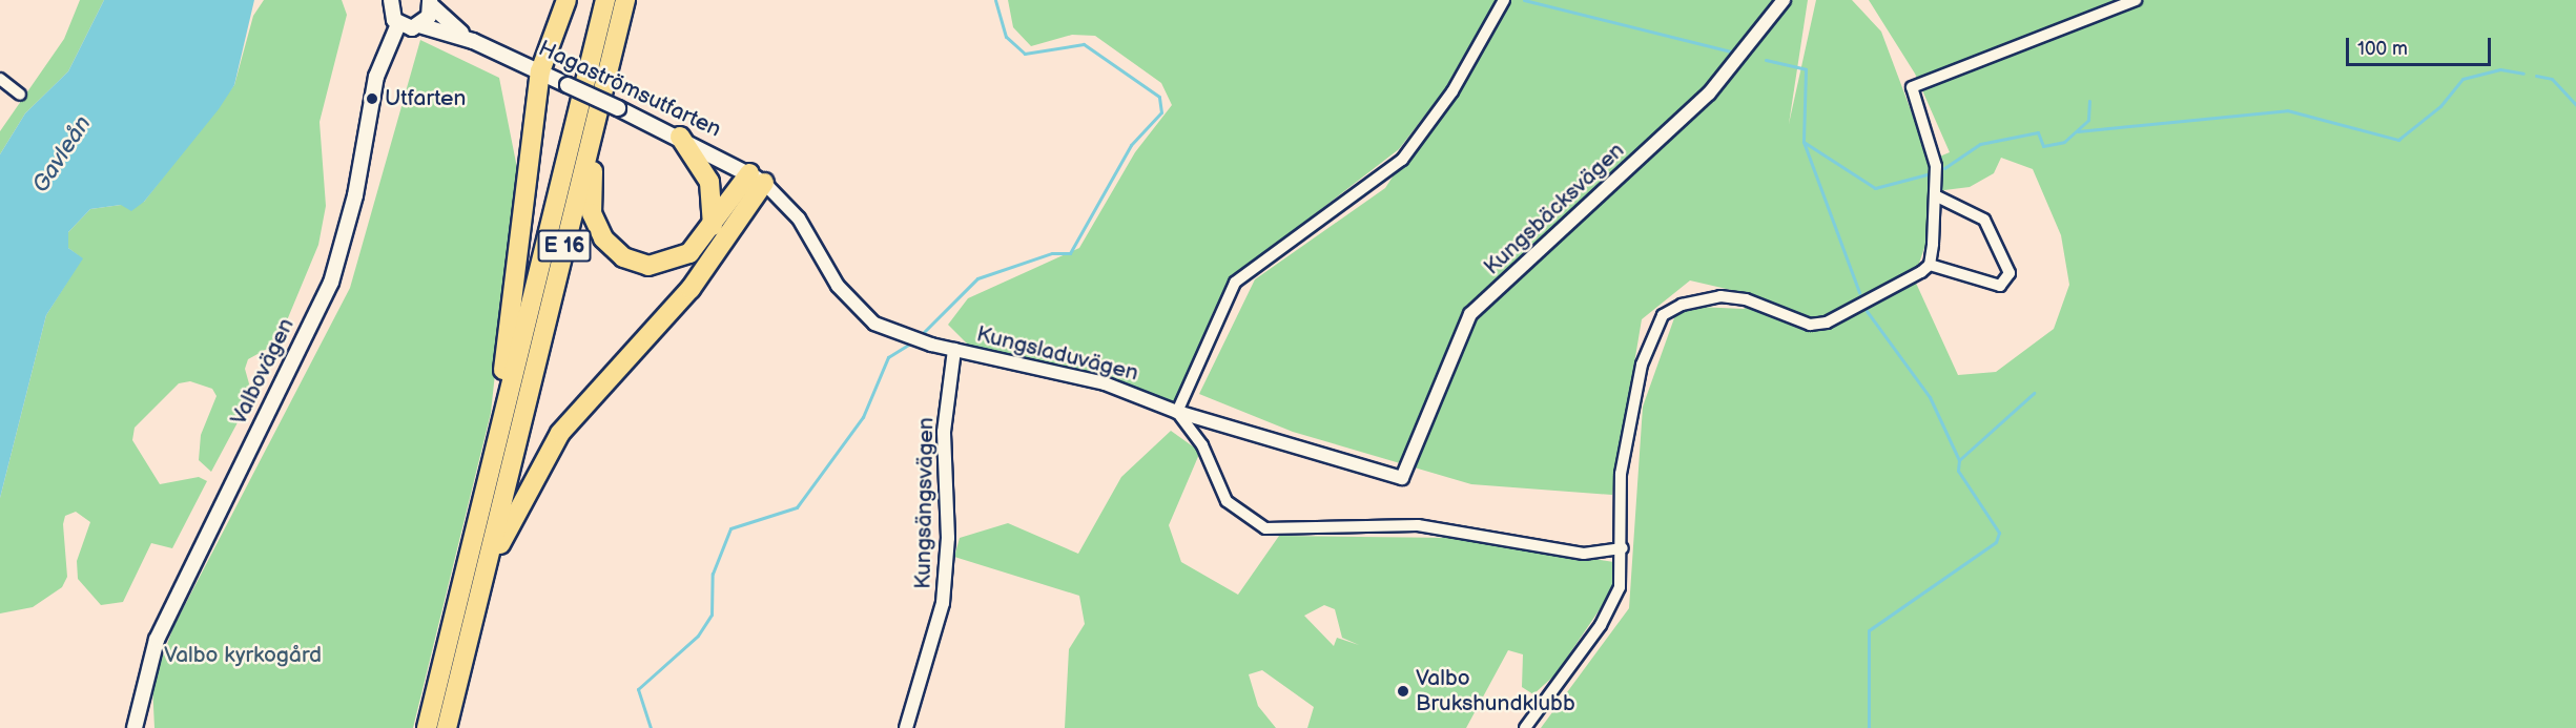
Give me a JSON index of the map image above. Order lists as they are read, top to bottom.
{
  "streets": {
    "highway": ["E 16"],
    "main road": ["Hagaströmsutfarten", "Valbovägen"],
    "street": ["Kungsbäcksvägen", "Kungsladuvägen", "Kungsängsvägen"]
  },
  "crossings": [
    ["Hagaströmsutfarten", "Kungsladuvägen"],
    ["Hagaströmsutfarten", "Valbovägen"],
    ["Kungsbäcksvägen", "Kungsladuvägen"],
    ["Kungsladuvägen", "Kungsängsvägen"]
  ],
  "water": ["Gavleån"],
  "parks": ["Valbo kyrkogård"],
  "places": ["Utfarten", "Valbo Brukshundklubb"],
  "scale_bar": "100 m"
}
